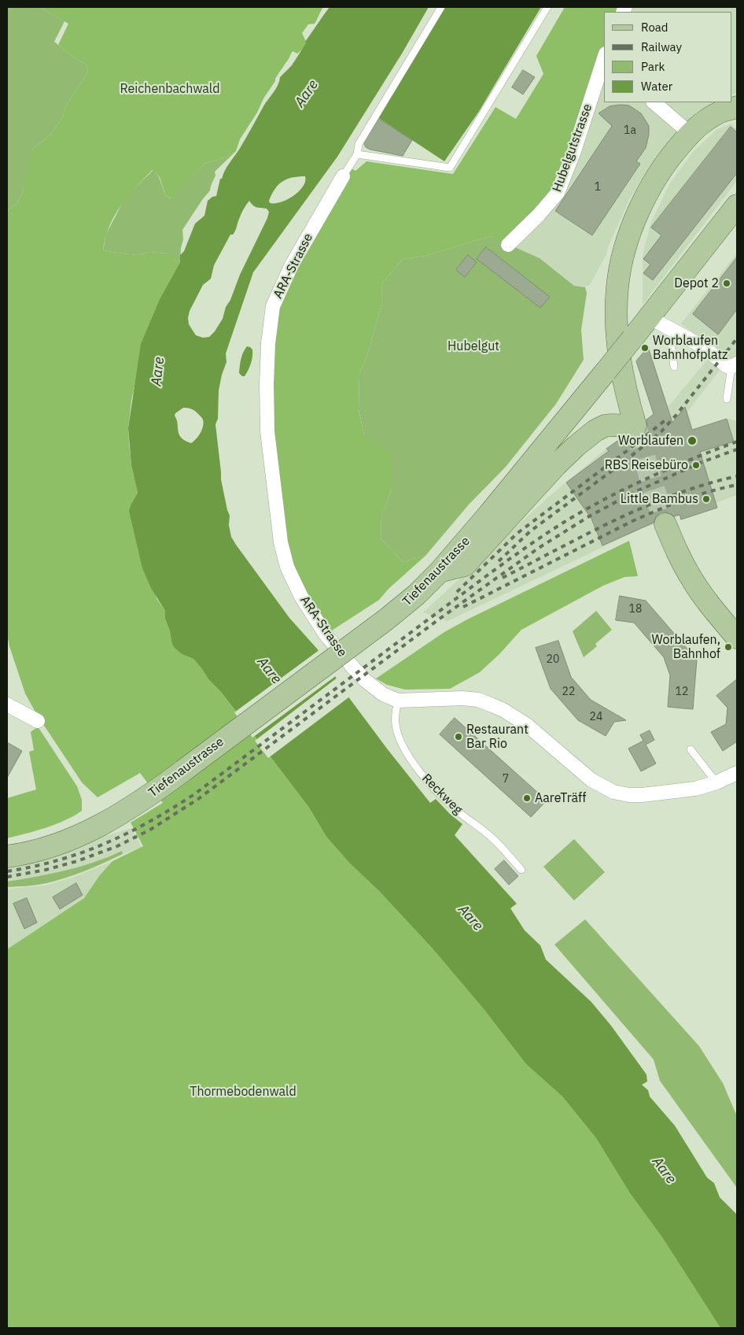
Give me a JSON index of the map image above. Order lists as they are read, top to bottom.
{
  "streets": {
    "main road": ["Tiefenaustrasse"],
    "street": ["Hubelgutstrasse", "ARA-Strasse"],
    "lane": ["Reckweg"]
  },
  "crossings": [
    ["ARA-Strasse", "Reckweg"]
  ],
  "water": ["Aare"],
  "parks": ["Reichenbachwald", "Hubelgut", "Thormebodenwald"],
  "places": [
    "Depot 2",
    "Worblaufen Bahnhofplatz",
    "Worblaufen",
    "RBS Reisebüro",
    "Little Bambus",
    "Worblaufen, Bahnhof",
    "Restaurant Bar Rio",
    "AareTräff"
  ],
  "house_numbers": [
    "1a",
    "1",
    "18",
    "20",
    "22",
    "12",
    "24",
    "7"
  ],
  "legend": [
    "Road",
    "Railway",
    "Park",
    "Water"
  ]
}
